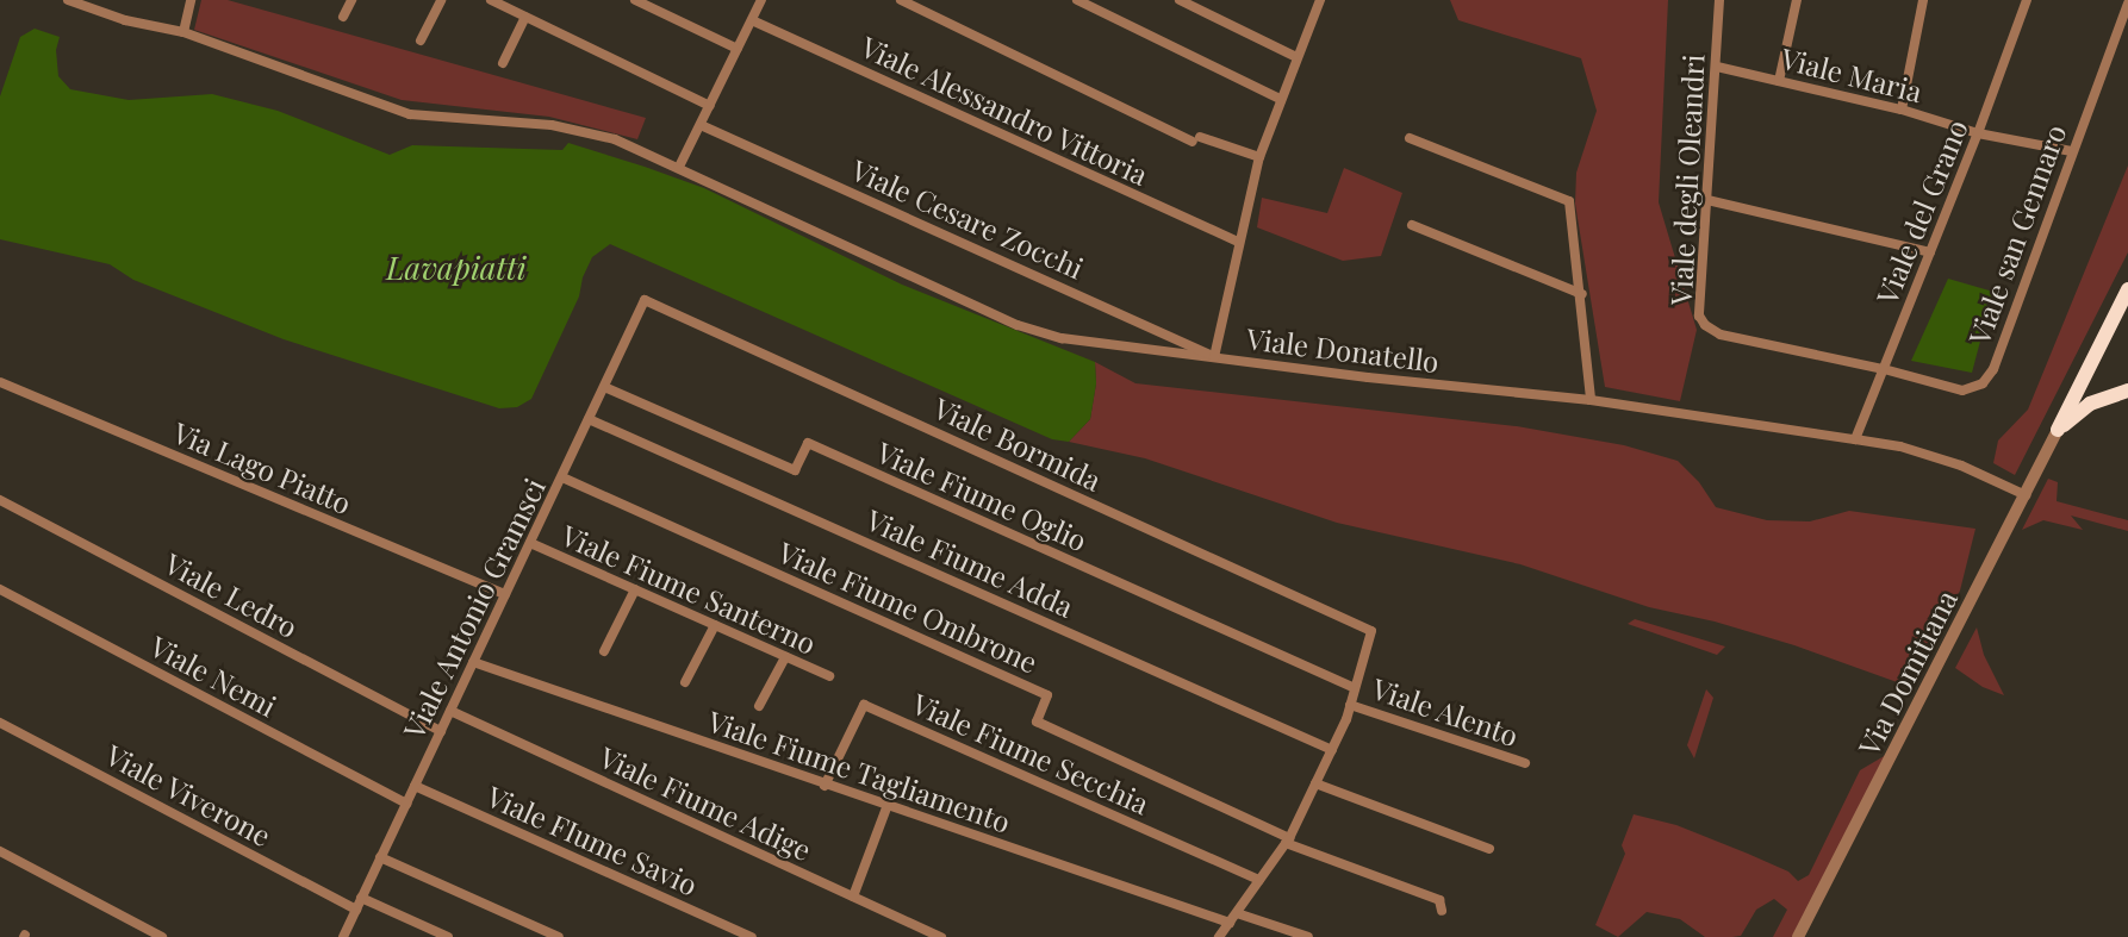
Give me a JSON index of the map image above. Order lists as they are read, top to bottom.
{
  "streets": {
    "street": [
      "Viale Maria",
      "Viale Alessandro Vittoria",
      "Viale degli Oleandri",
      "Viale del Grano",
      "Viale Cesare Zocchi",
      "Viale san Gennaro",
      "Viale Donatello",
      "Viale Bormida",
      "Via Lago Piatto",
      "Viale Fiume Oglio",
      "Viale Fiume Adda",
      "Viale Fiume Santerno",
      "Viale Ledro",
      "Viale Fiume Ombrone",
      "Viale Antonio Gramsci",
      "Via Domitiana",
      "Viale Nemi",
      "Viale Alento",
      "Viale Fiume Secchia",
      "Viale Fiume Tagliamento",
      "Viale Viverone",
      "Viale Fiume Adige",
      "Viale FIume Savio"
    ]
  },
  "crossings": [
    ["Viale Maria", "Viale degli Oleandri"],
    ["Viale Maria", "Viale del Grano"],
    ["Viale Maria", "Viale san Gennaro"],
    ["Viale degli Oleandri", "Viale del Grano"],
    ["Viale degli Oleandri", "Viale san Gennaro"],
    ["Viale del Grano", "Viale san Gennaro"],
    ["Viale del Grano", "Viale Donatello"],
    ["Viale Cesare Zocchi", "Viale Donatello"],
    ["Viale Donatello", "Via Domitiana"],
    ["Viale Bormida", "Viale Fiume Oglio"],
    ["Viale Bormida", "Viale Antonio Gramsci"],
    ["Via Lago Piatto", "Viale Antonio Gramsci"],
    ["Viale Fiume Oglio", "Viale Antonio Gramsci"],
    ["Viale Fiume Adda", "Viale Antonio Gramsci"],
    ["Viale Fiume Santerno", "Viale Antonio Gramsci"],
    ["Viale Ledro", "Viale Antonio Gramsci"],
    ["Viale Fiume Ombrone", "Viale Antonio Gramsci"],
    ["Viale Antonio Gramsci", "Viale Nemi"],
    ["Viale Antonio Gramsci", "Viale Fiume Tagliamento"],
    ["Viale Antonio Gramsci", "Viale Viverone"],
    ["Viale Antonio Gramsci", "Viale Fiume Adige"],
    ["Viale Antonio Gramsci", "Viale FIume Savio"],
    ["Viale Fiume Secchia", "Viale Fiume Tagliamento"]
  ],
  "water": ["Lavapiatti"]
}
